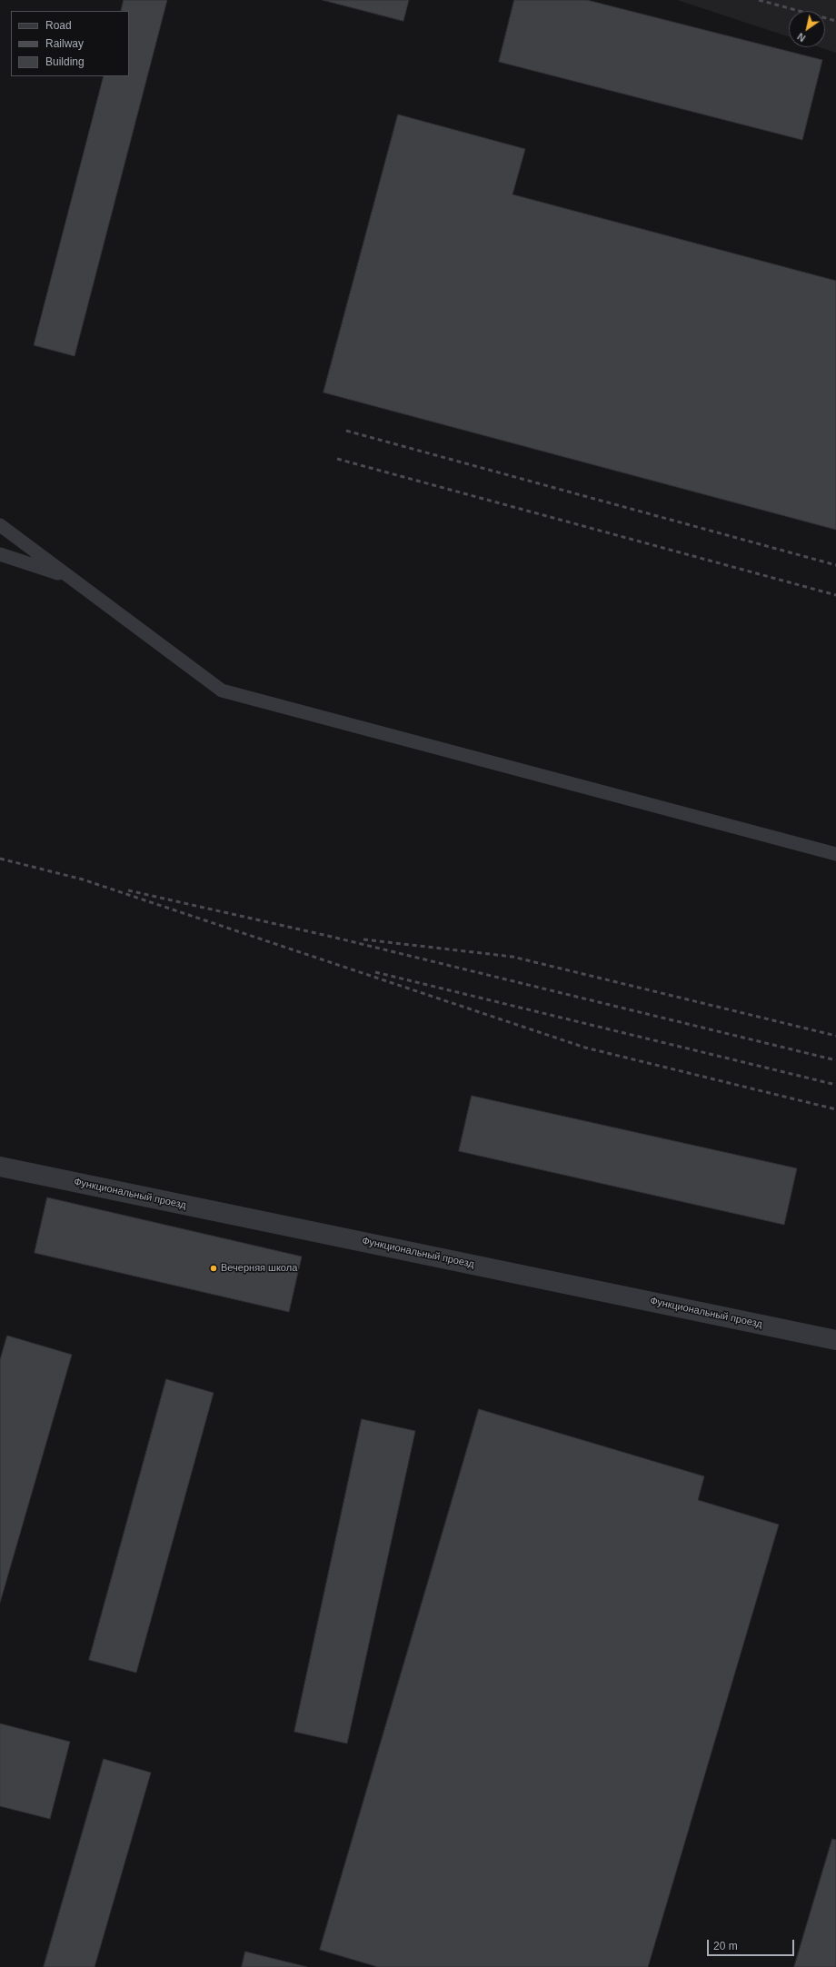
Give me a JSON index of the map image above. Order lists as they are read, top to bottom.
{
  "streets": {
    "street": ["Функциональный проезд"]
  },
  "places": ["Вечерняя школа"],
  "legend": ["Road", "Railway", "Building"],
  "scale_bar": "20 m",
  "north": "bottom left"
}
